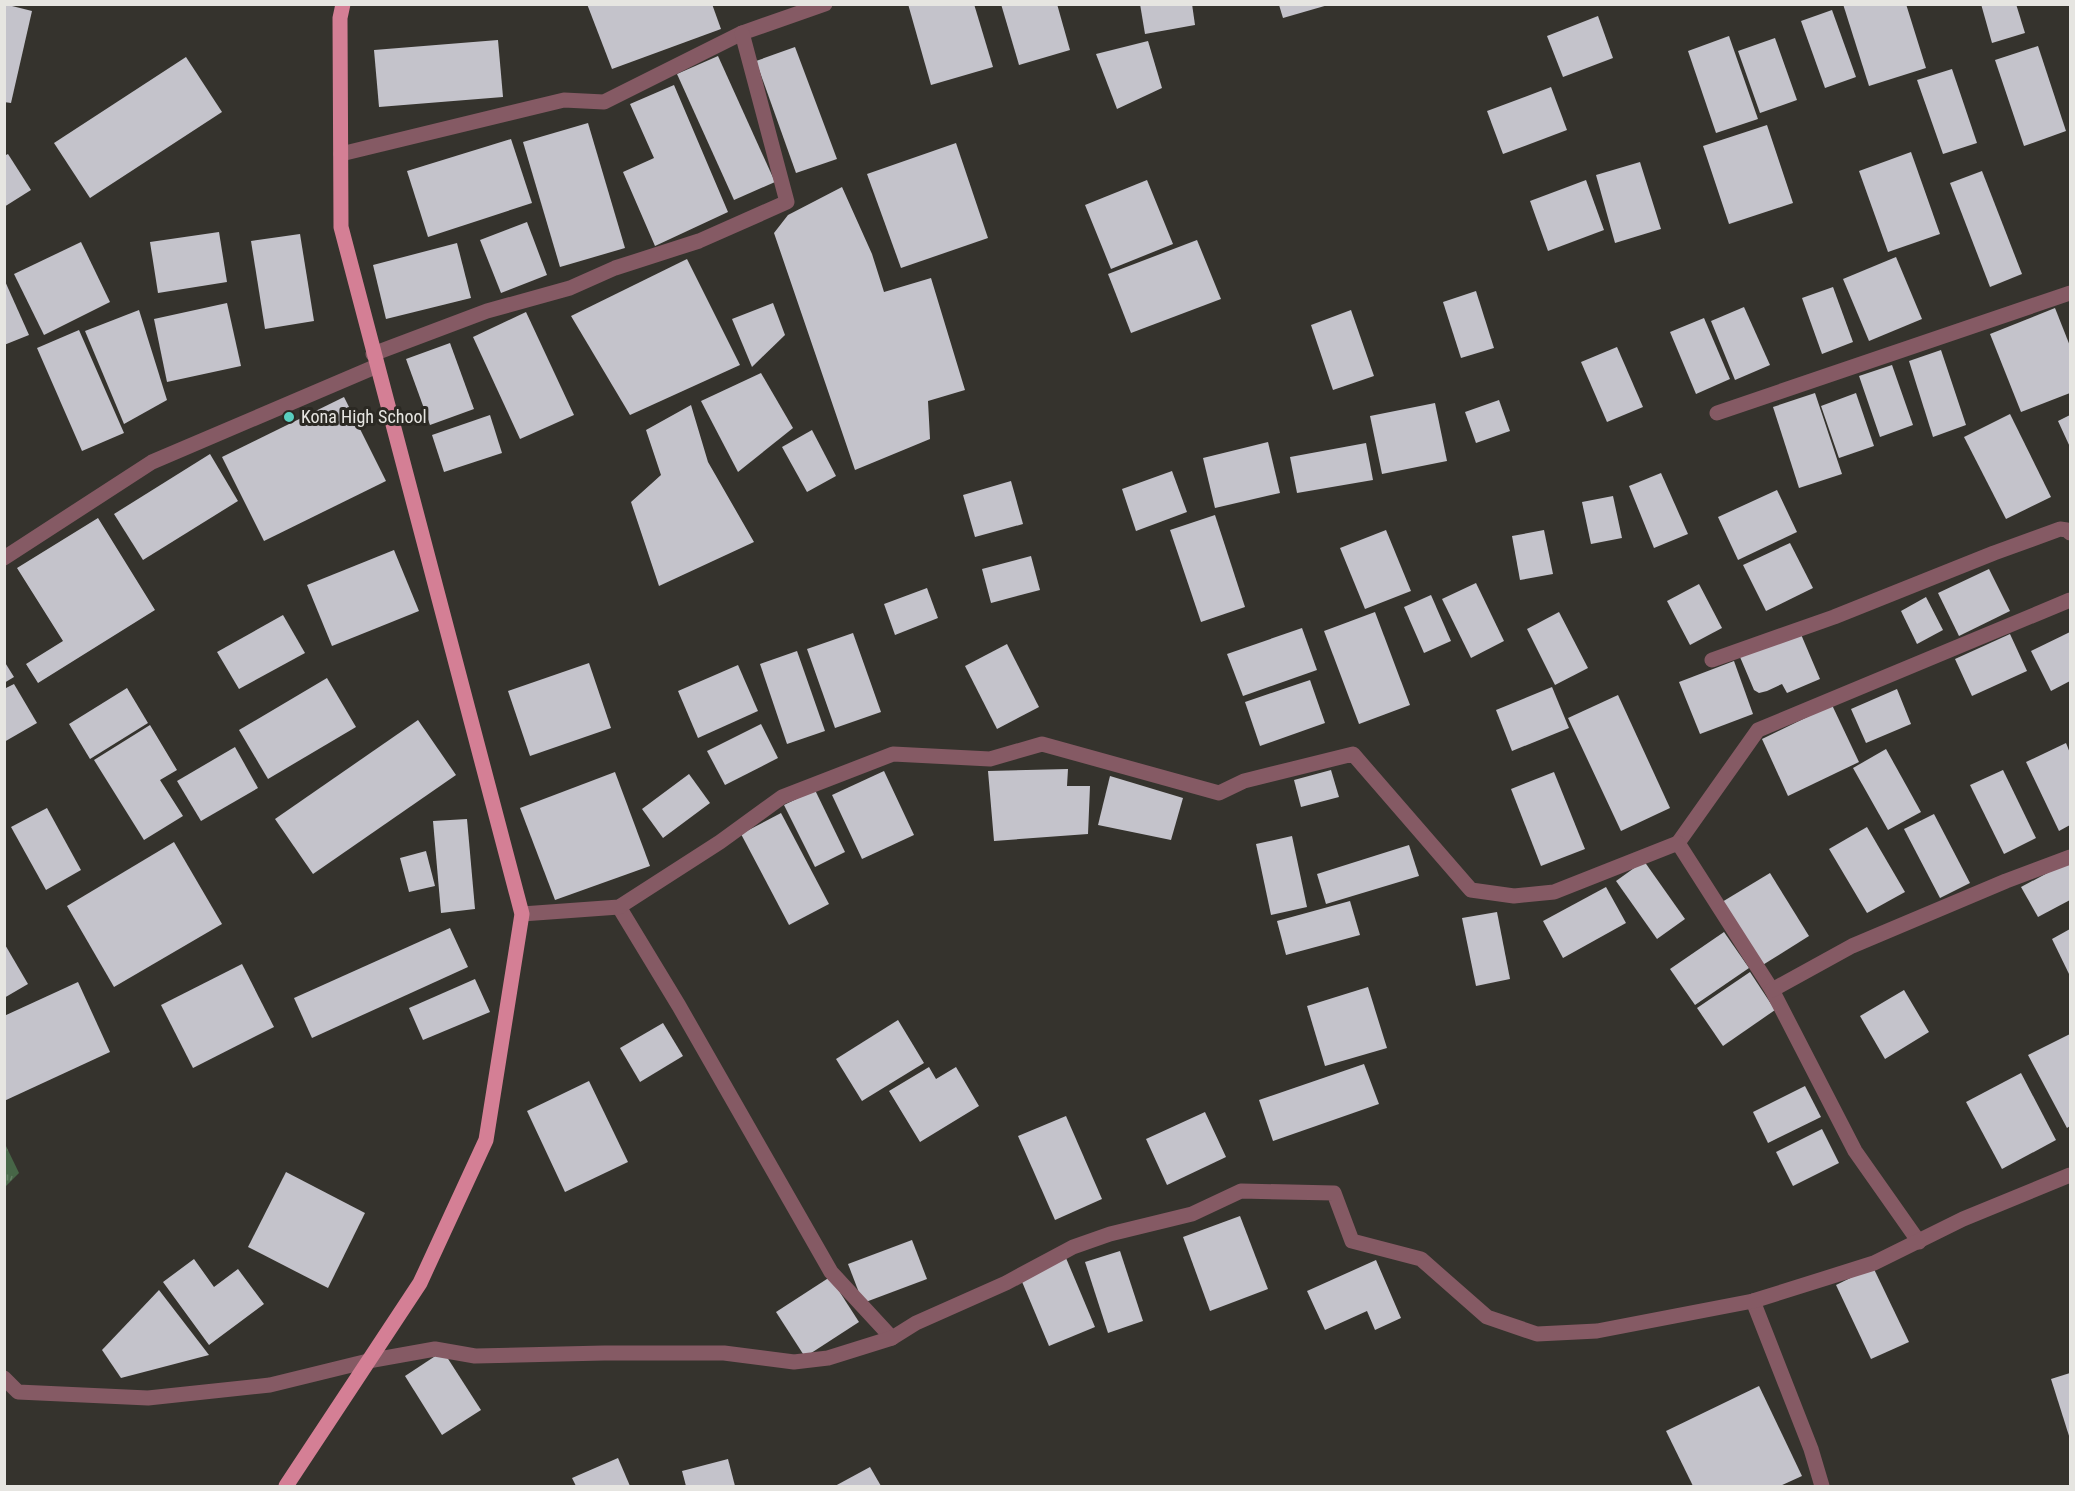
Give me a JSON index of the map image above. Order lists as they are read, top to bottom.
{
  "places": ["Kona High School"]
}
